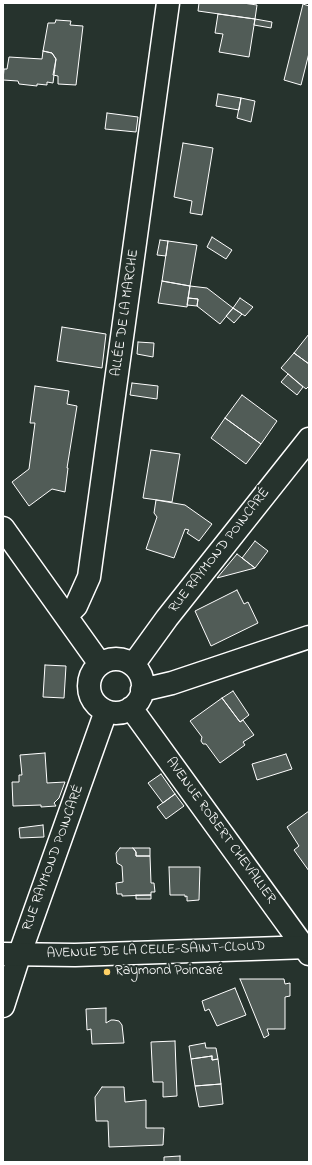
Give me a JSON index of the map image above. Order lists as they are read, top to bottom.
{
  "streets": {
    "street": [
      "ALLÉE DE LA MARCHE",
      "RUE RAYMOND POINCARÉ",
      "AVENUE ROBERT CHEVALLIER",
      "AVENUE DE LA CELLE-SAINT-CLOUD"
    ]
  },
  "crossings": [
    ["RUE RAYMOND POINCARÉ", "AVENUE ROBERT CHEVALLIER"],
    ["RUE RAYMOND POINCARÉ", "AVENUE DE LA CELLE-SAINT-CLOUD"],
    ["AVENUE ROBERT CHEVALLIER", "AVENUE DE LA CELLE-SAINT-CLOUD"]
  ],
  "places": ["Raymond Poincaré"]
}
